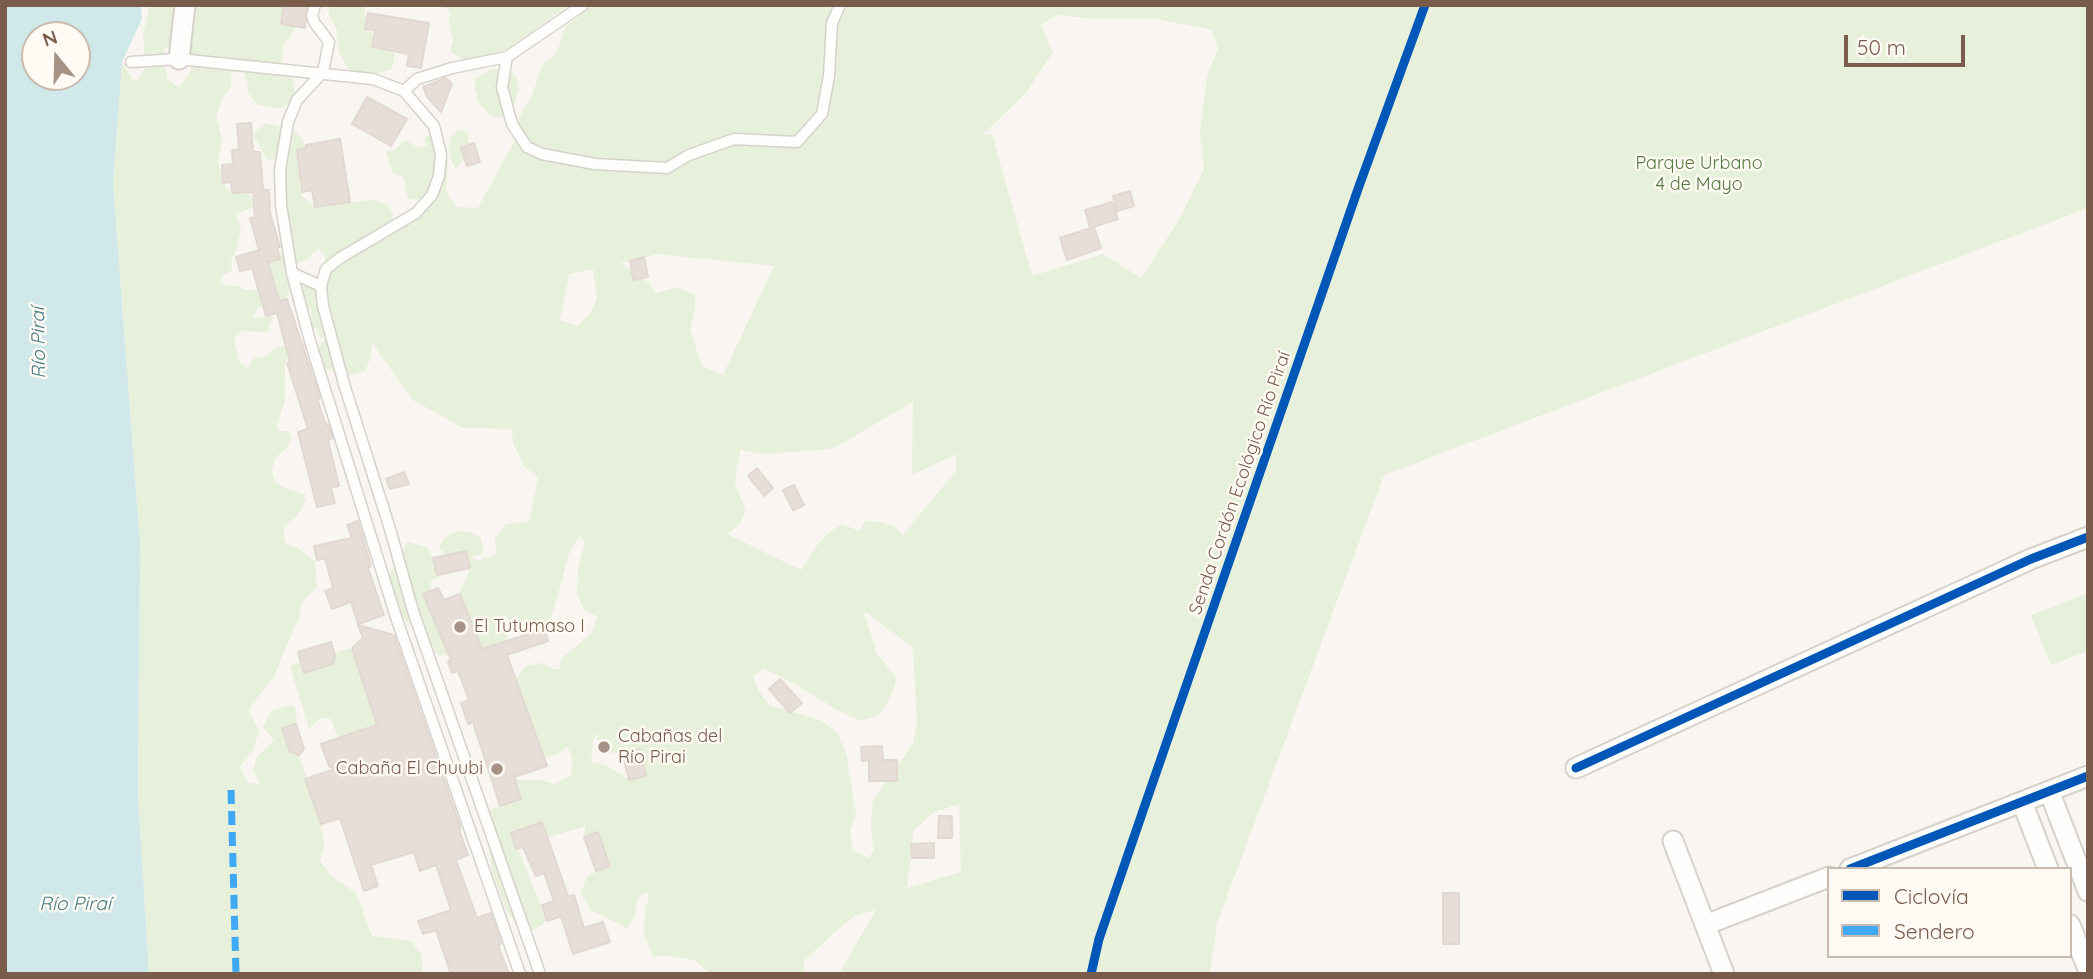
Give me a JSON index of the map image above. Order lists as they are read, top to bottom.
{
  "streets": {
    "cycle path": ["Senda Cordón Ecológico Río Piraí"]
  },
  "water": ["Río Piraí"],
  "parks": ["Parque Urbano 4 de Mayo"],
  "places": ["El Tutumaso I", "Cabañas del Río Pirai", "Cabaña El Chuubi"],
  "legend": ["Ciclovía", "Sendero"],
  "scale_bar": "50 m",
  "north": "top"
}
